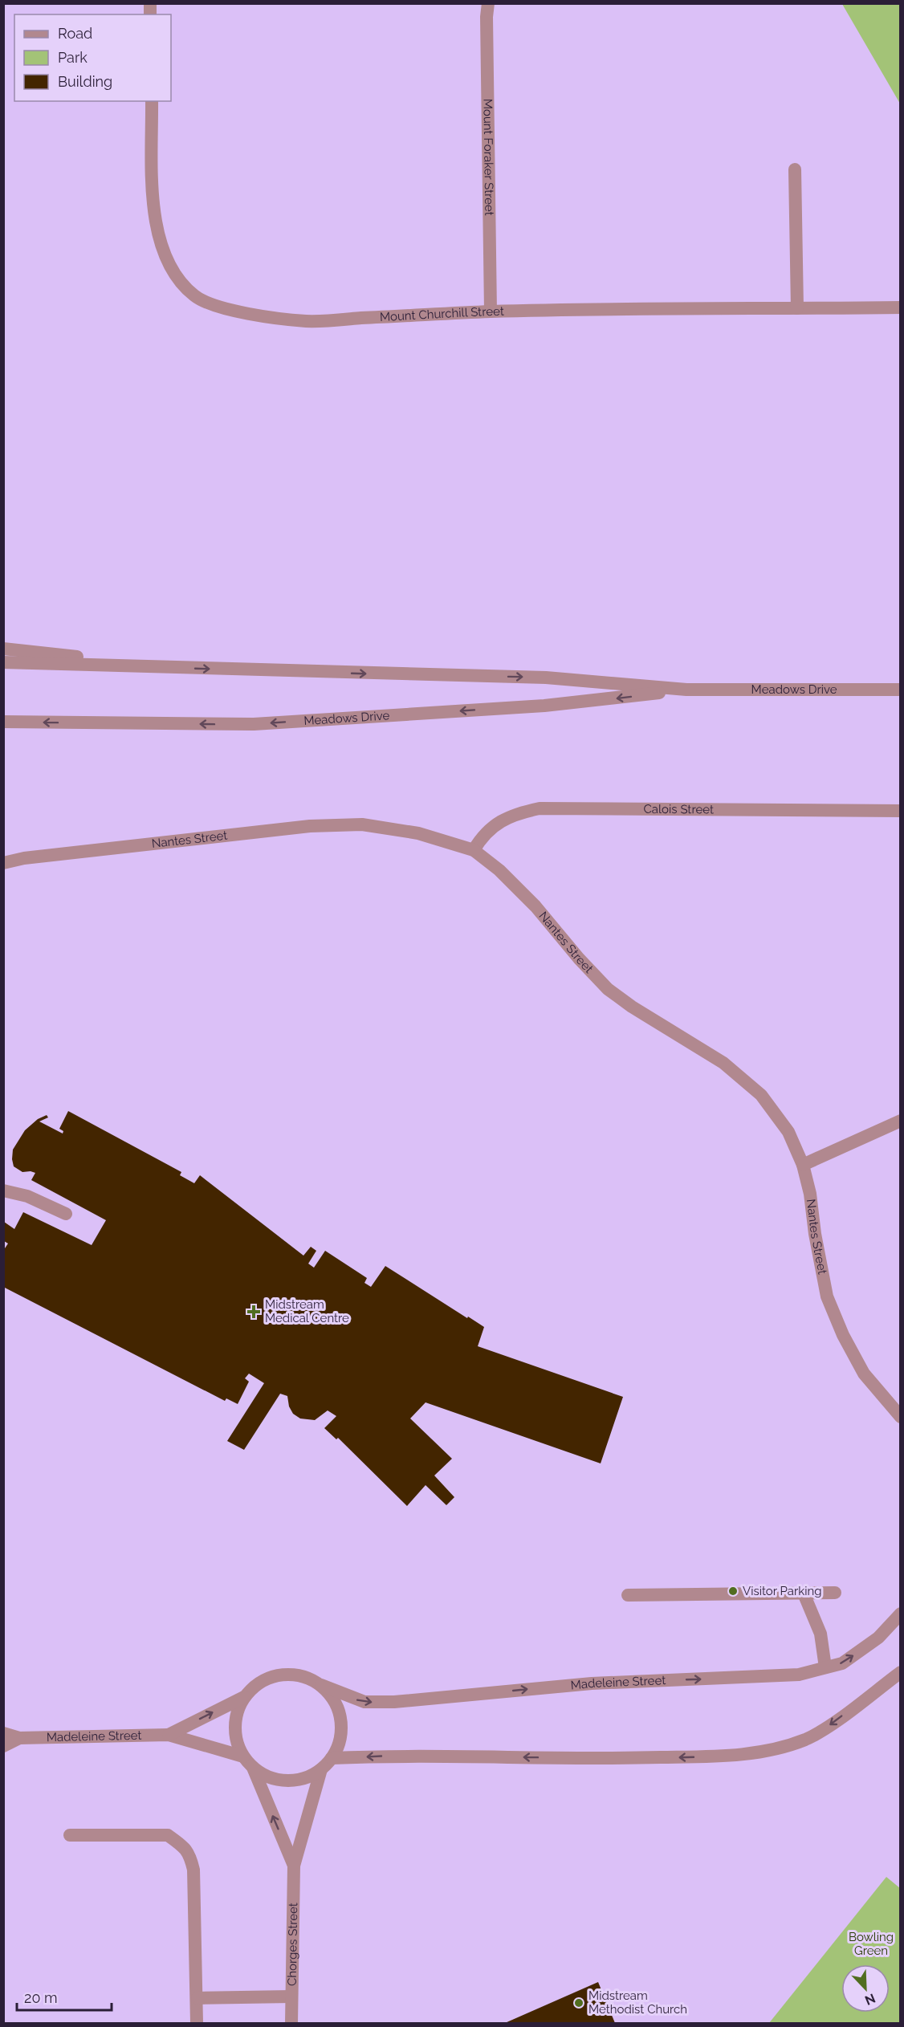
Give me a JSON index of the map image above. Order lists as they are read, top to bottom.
{
  "streets": {
    "street": [
      "Mount Foraker Street",
      "Mount Churchill Street",
      "Meadows Drive",
      "Calois Street",
      "Nantes Street",
      "Madeleine Street",
      "Chorges Street"
    ]
  },
  "crossings": [
    ["Mount Foraker Street", "Mount Churchill Street"],
    ["Calois Street", "Nantes Street"],
    ["Madeleine Street", "Chorges Street"]
  ],
  "parks": ["Bowling Green"],
  "places": {
    "health": ["Midstream Medical Centre"],
    "other": ["Visitor Parking", "Midstream Methodist Church"]
  },
  "legend": ["Road", "Park", "Building"],
  "scale_bar": "20 m",
  "north": "bottom right"
}
